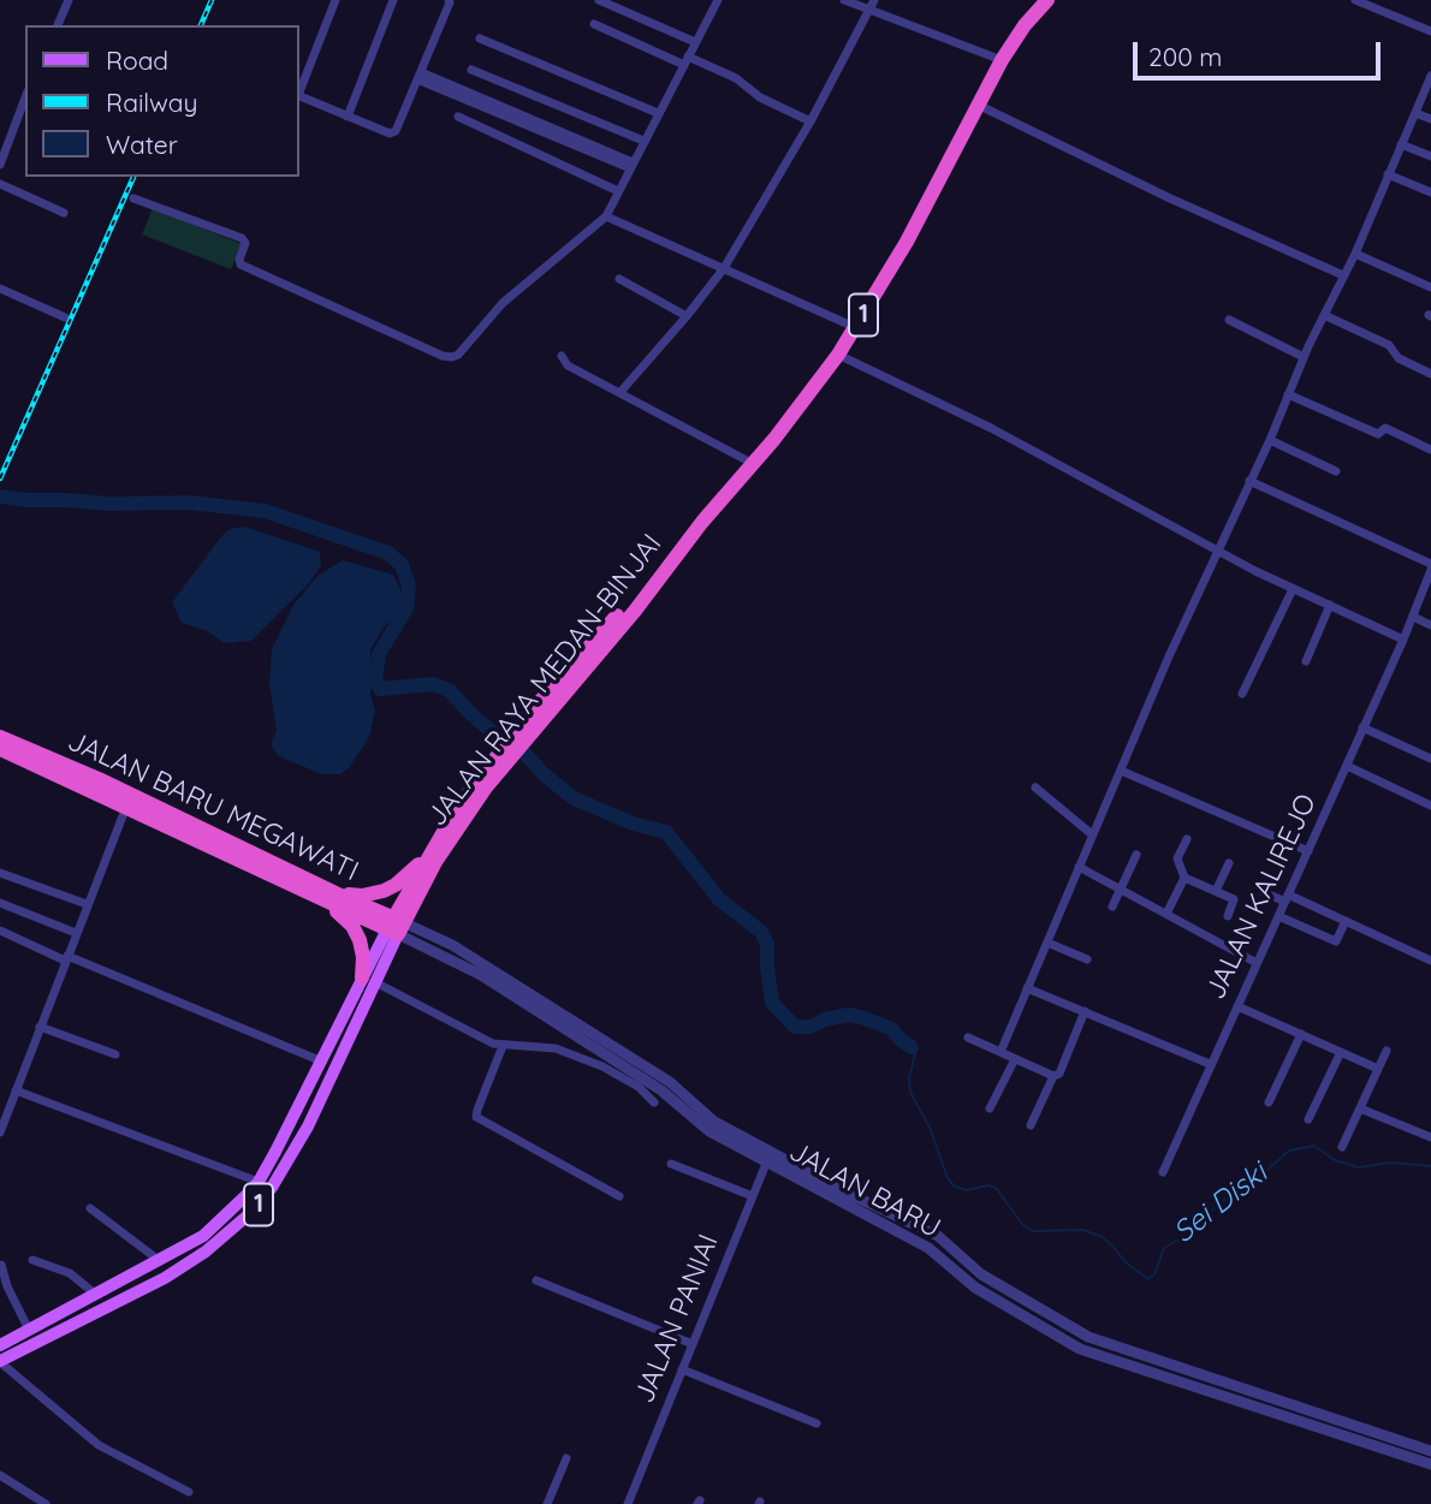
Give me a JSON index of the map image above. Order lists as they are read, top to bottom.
{
  "streets": {
    "highway": ["1", "JALAN RAYA MEDAN-BINJAI", "JALAN BARU MEGAWATI"],
    "street": ["JALAN KALIREJO", "JALAN BARU", "JALAN PANIAI"]
  },
  "crossings": [
    ["JALAN RAYA MEDAN-BINJAI", "JALAN BARU MEGAWATI"],
    ["JALAN RAYA MEDAN-BINJAI", "JALAN BARU"],
    ["JALAN BARU MEGAWATI", "JALAN BARU"],
    ["JALAN BARU", "JALAN PANIAI"]
  ],
  "water": ["Sei Diski"],
  "legend": ["Road", "Railway", "Water"],
  "scale_bar": "200 m"
}
